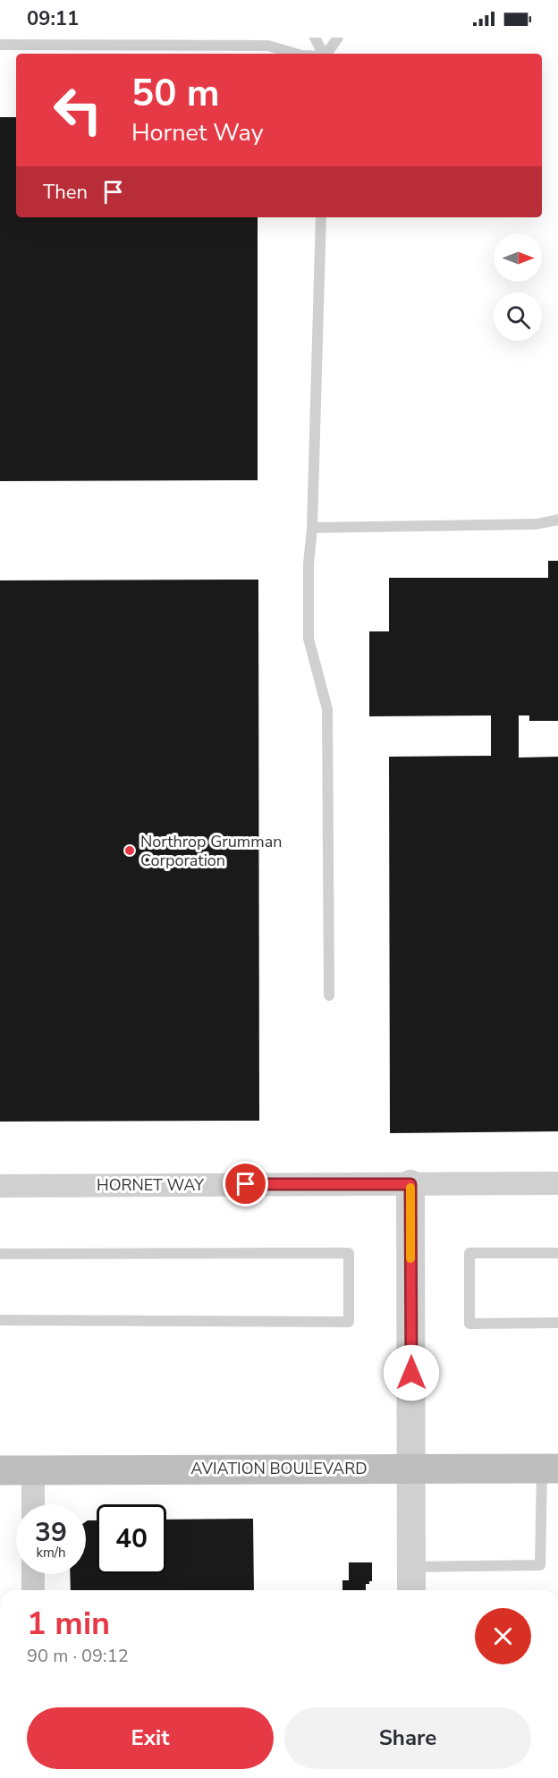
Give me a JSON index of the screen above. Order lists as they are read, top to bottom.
{
  "streets": {
    "main road": ["AVIATION BOULEVARD"],
    "street": ["HORNET WAY"]
  },
  "places": ["Northrop Grumman Corporation"],
  "north": "right",
  "page": {
    "status": "09:11",
    "turn": ["50 m", "Hornet Way"],
    "then": "Then",
    "speed": "39 km/h",
    "limit": "40",
    "heading": ["1 min", "90 m · 09:12"],
    "buttons": ["Exit", "Share"]
  }
}
